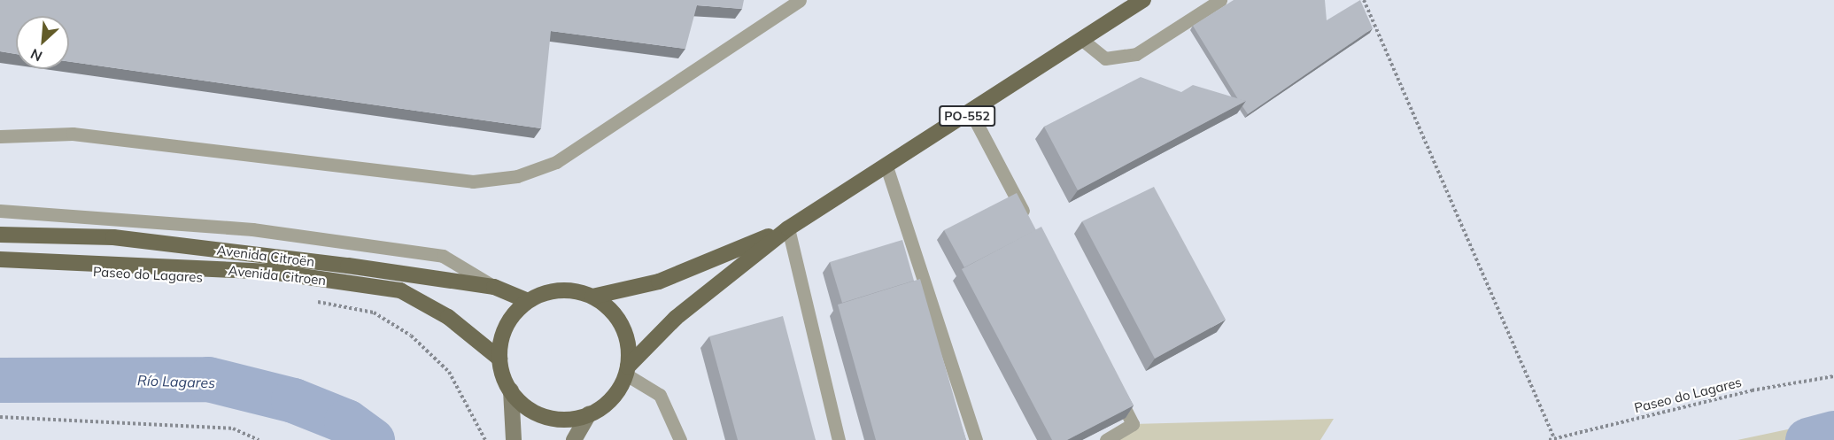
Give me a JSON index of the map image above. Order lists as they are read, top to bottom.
{
  "streets": {
    "main road": ["PO-552", "Avenida Citroën", "Avenida Citroen"],
    "path": ["Paseo do Lagares"]
  },
  "crossings": [
    ["Avenida Citroën", "Avenida Citroen"]
  ],
  "water": ["Río Lagares"],
  "north": "bottom left"
}
